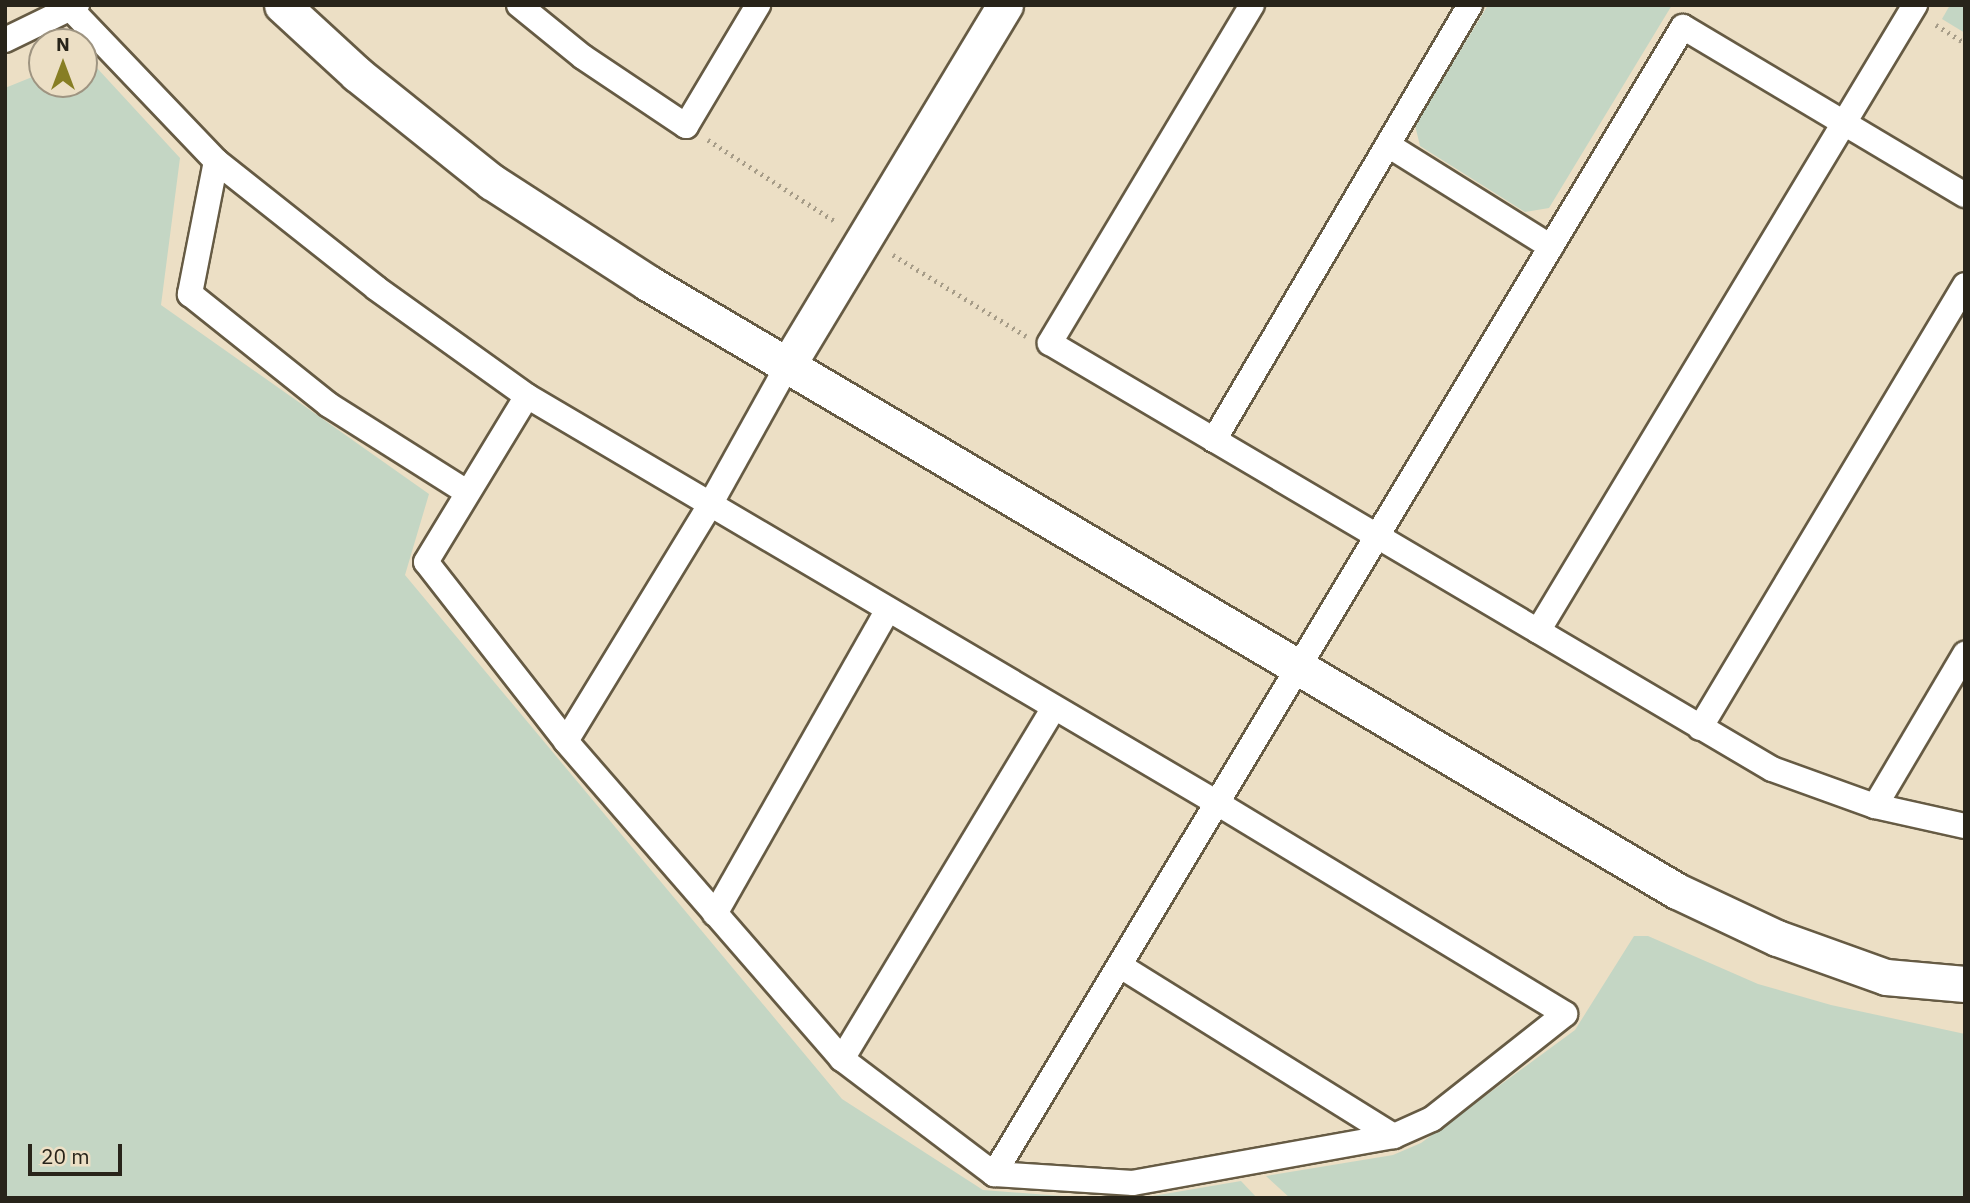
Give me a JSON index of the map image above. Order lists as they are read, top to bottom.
{
  "scale_bar": "20 m",
  "north": "top"
}
